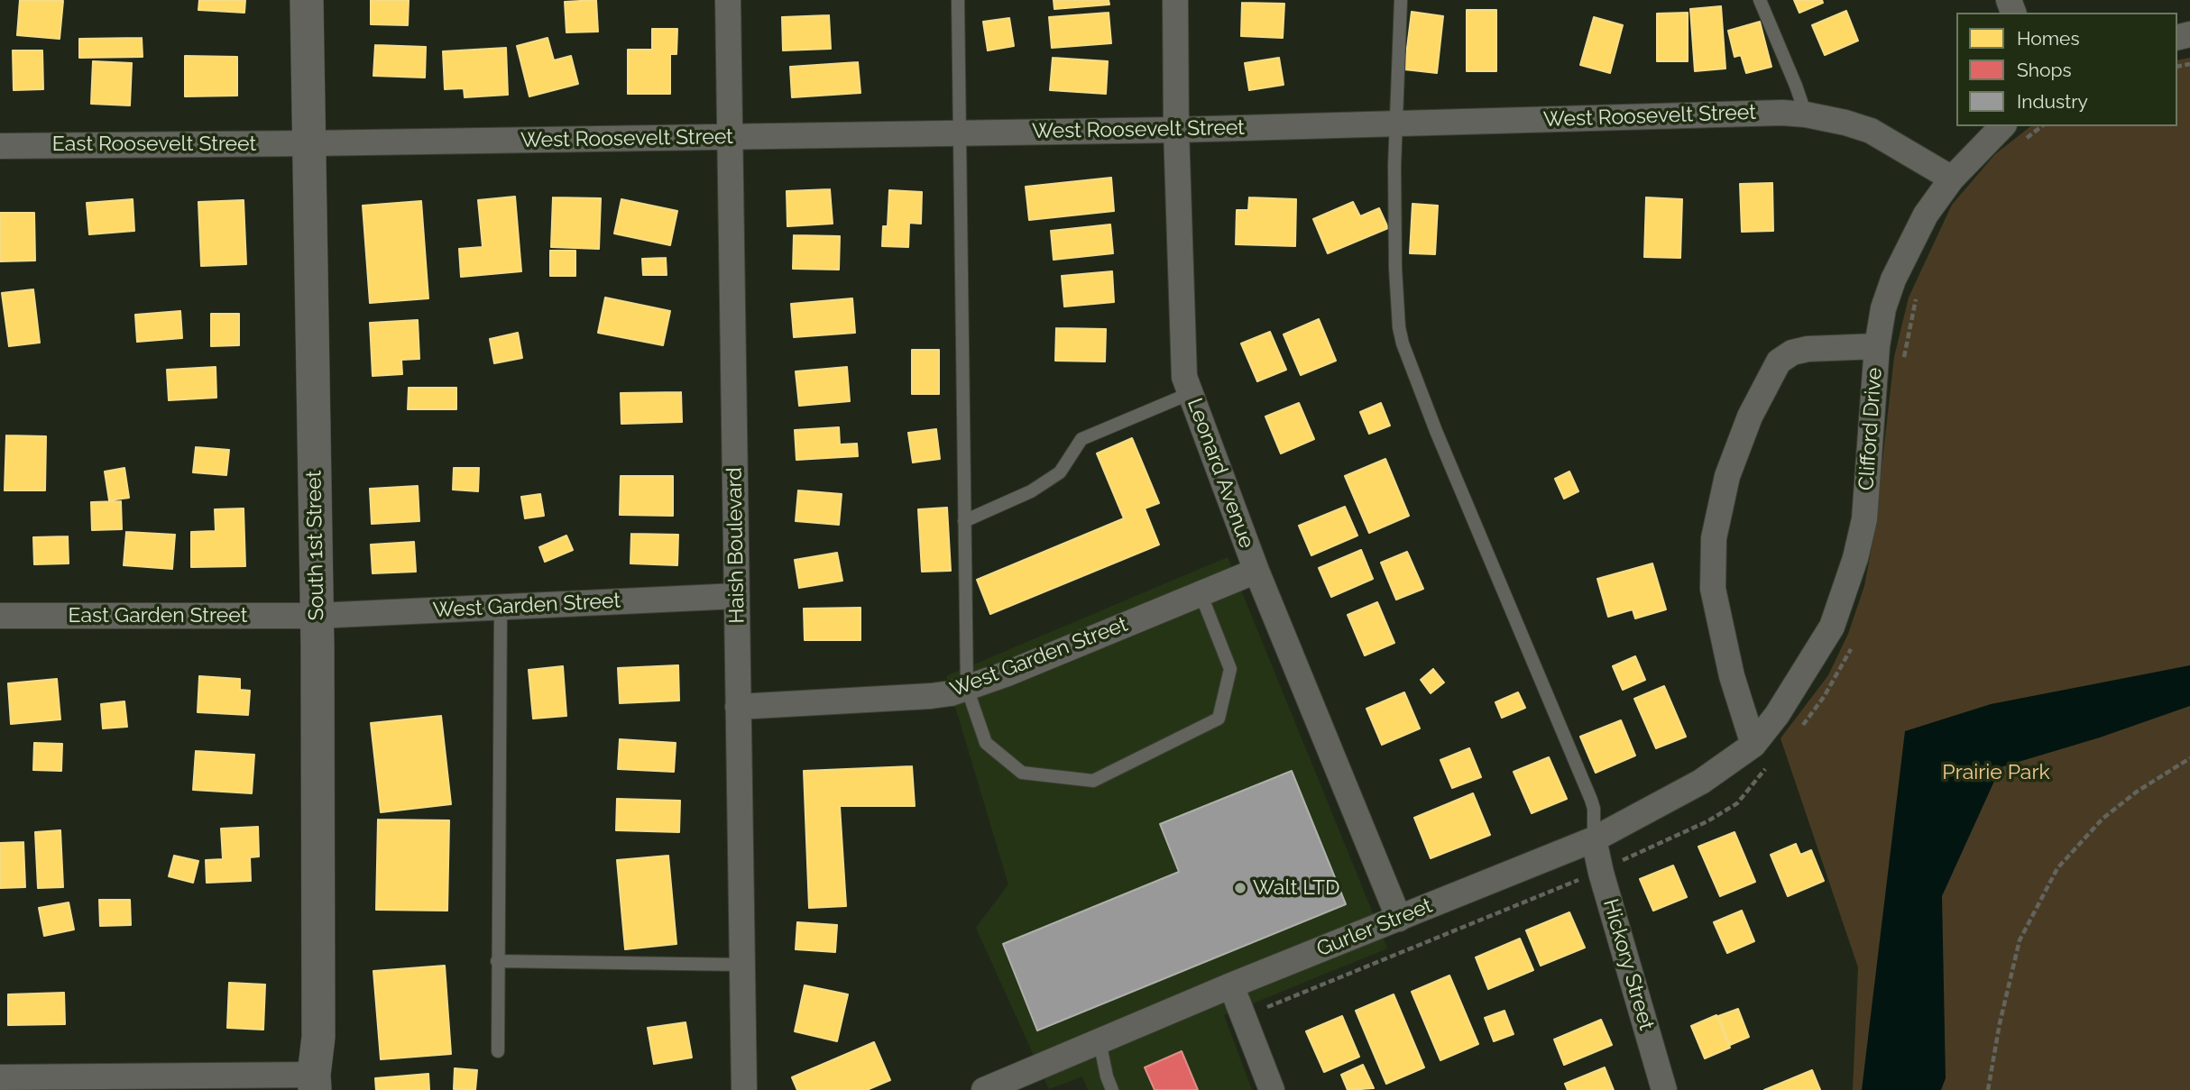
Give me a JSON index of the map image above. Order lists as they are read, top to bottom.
{
  "streets": {
    "street": [
      "West Roosevelt Street",
      "East Roosevelt Street",
      "Clifford Drive",
      "Leonard Avenue",
      "South 1st Street",
      "Haish Boulevard",
      "West Garden Street",
      "East Garden Street",
      "Gurler Street",
      "Hickory Street"
    ]
  },
  "crossings": [
    ["West Roosevelt Street", "East Roosevelt Street"],
    ["West Roosevelt Street", "Clifford Drive"],
    ["West Roosevelt Street", "Leonard Avenue"],
    ["West Roosevelt Street", "South 1st Street"],
    ["West Roosevelt Street", "Haish Boulevard"],
    ["East Roosevelt Street", "South 1st Street"],
    ["Clifford Drive", "Gurler Street"],
    ["Leonard Avenue", "West Garden Street"],
    ["Leonard Avenue", "Gurler Street"],
    ["South 1st Street", "West Garden Street"],
    ["South 1st Street", "East Garden Street"],
    ["Haish Boulevard", "West Garden Street"],
    ["West Garden Street", "East Garden Street"],
    ["Gurler Street", "Hickory Street"]
  ],
  "parks": ["Prairie Park"],
  "places": ["Walt LTD"],
  "legend": ["Homes", "Shops", "Industry"]
}
